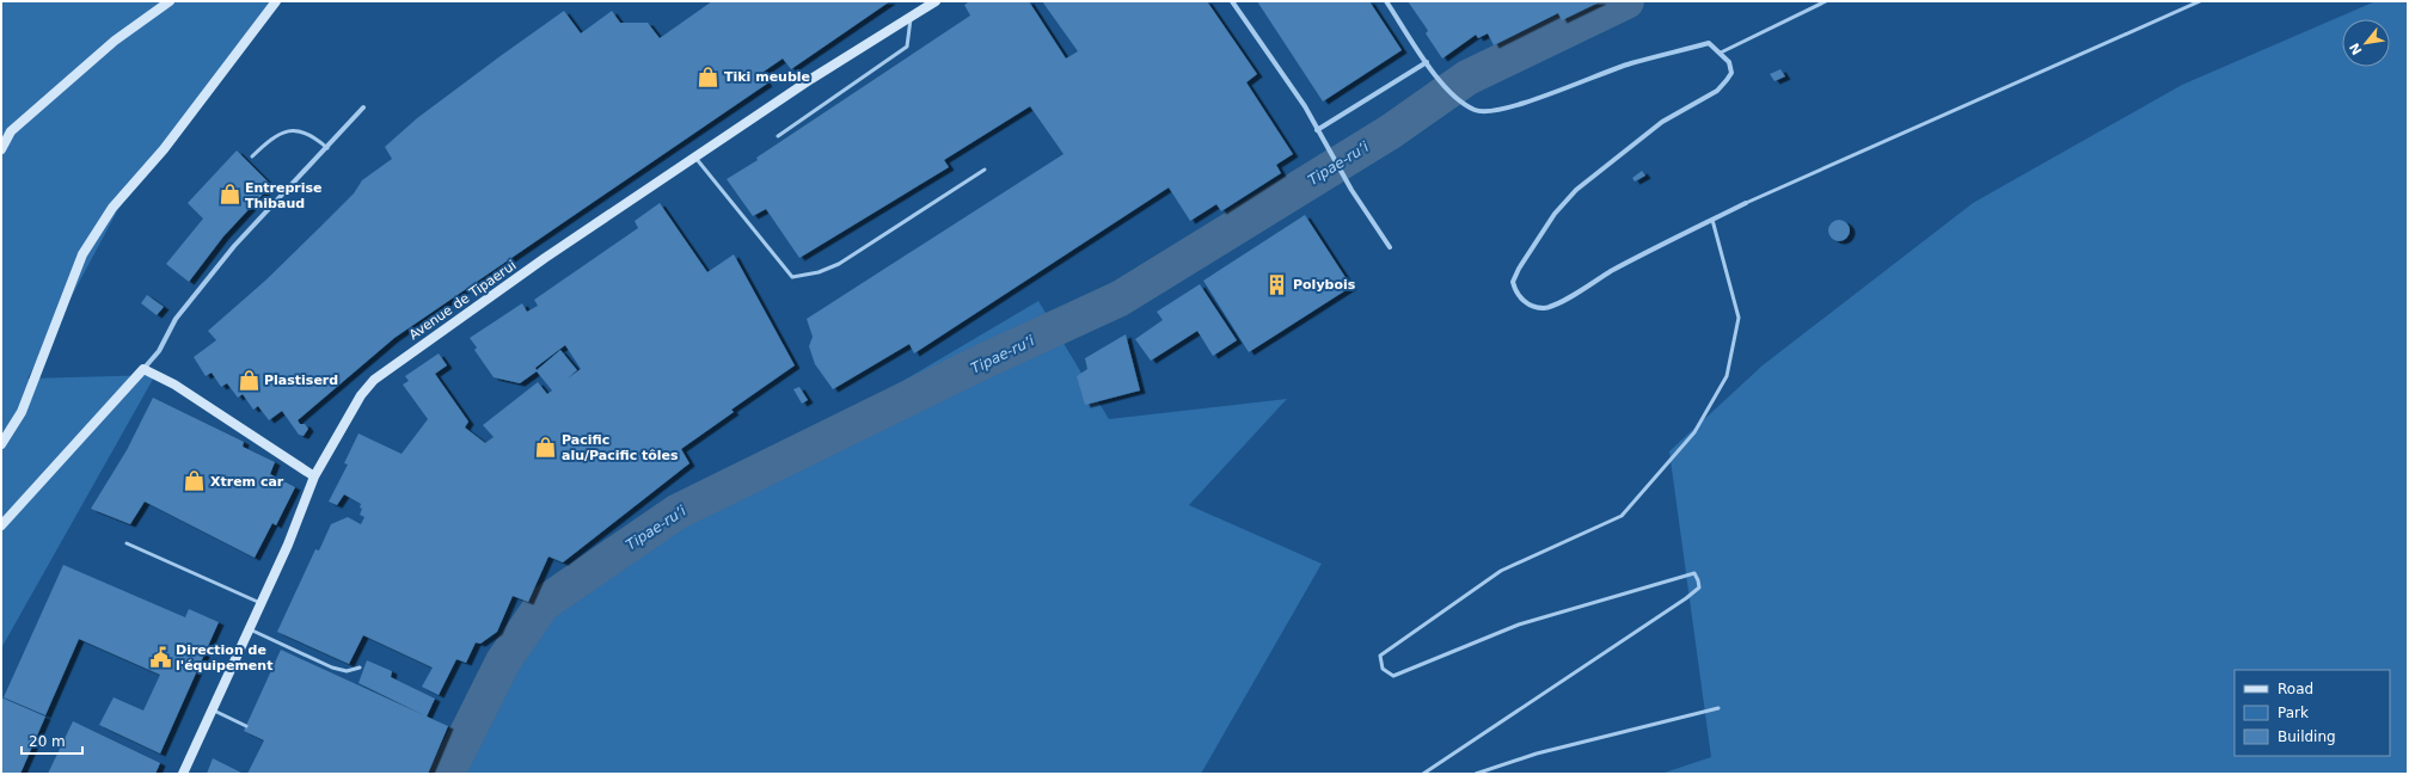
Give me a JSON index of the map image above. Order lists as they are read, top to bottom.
{
  "streets": {
    "street": ["Avenue de Tipaerui"]
  },
  "water": ["Tipae-ru’i"],
  "places": {
    "shop": [
      "Tiki meuble",
      "Entreprise Thibaud",
      "Plastiserd",
      "Pacific alu/Pacific tôles",
      "Xtrem car"
    ],
    "building": ["Polybois"],
    "public building": ["Direction de l'équipement"]
  },
  "legend": ["Road", "Park", "Building"],
  "scale_bar": "20 m",
  "north": "bottom left"
}
